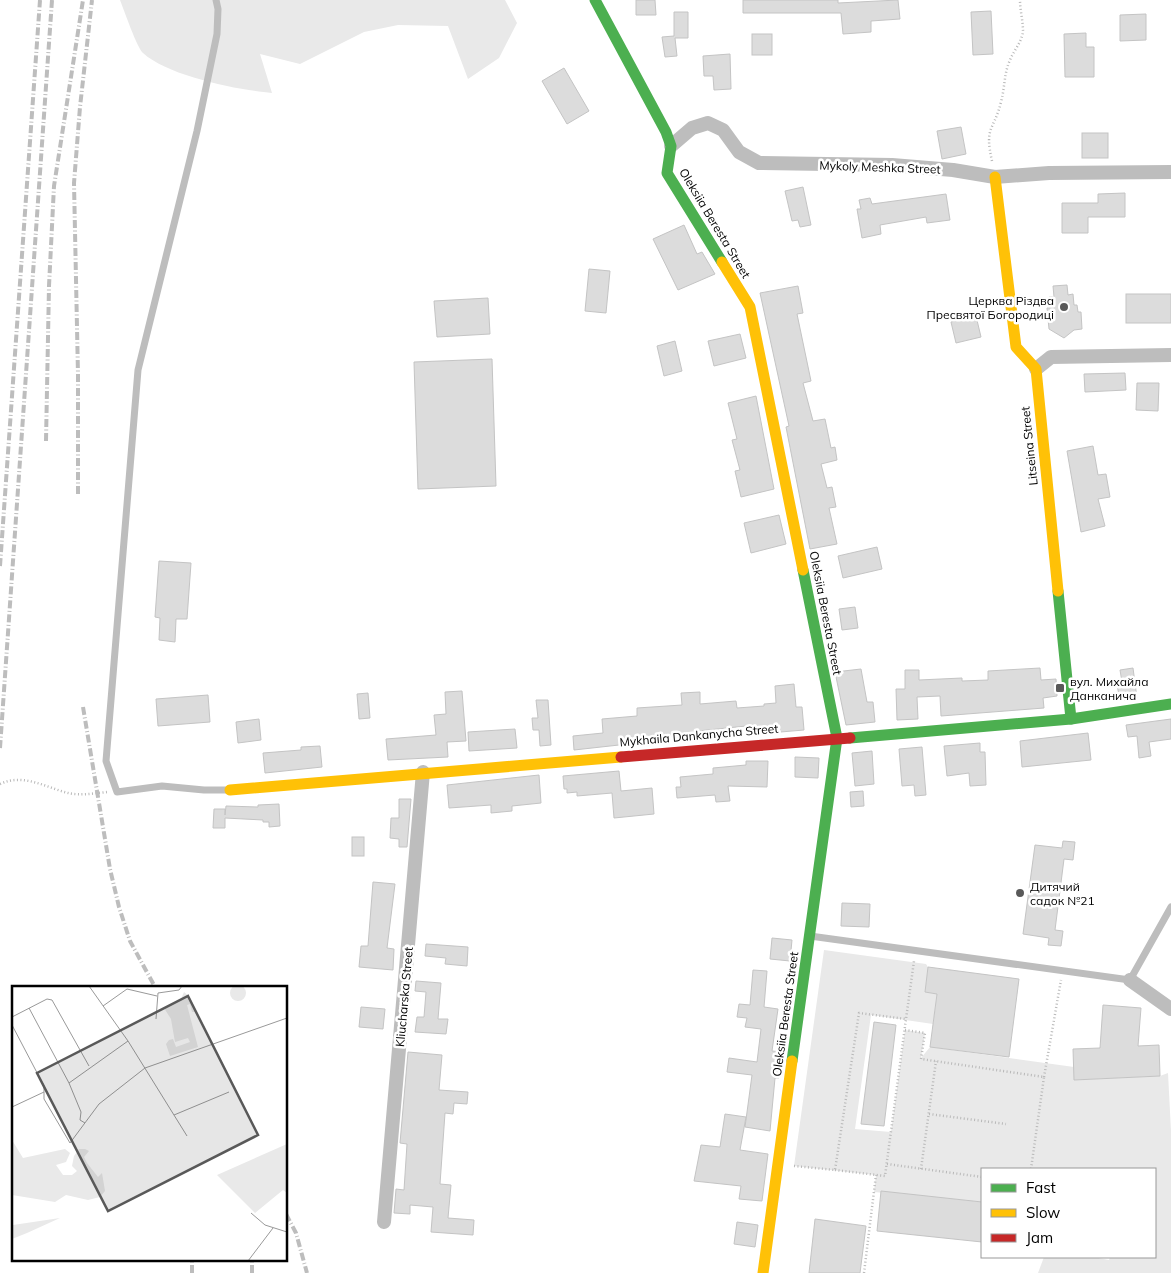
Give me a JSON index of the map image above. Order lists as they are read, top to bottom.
{
  "streets": {
    "street": [
      "Mykoly Meshka Street",
      "Oleksiia Beresta Street",
      "Litseina Street",
      "Mykhaila Dankanycha Street",
      "Kliucharska Street"
    ]
  },
  "crossings": [
    ["Mykoly Meshka Street", "Oleksiia Beresta Street"],
    ["Oleksiia Beresta Street", "Mykhaila Dankanycha Street"],
    ["Litseina Street", "Mykhaila Dankanycha Street"],
    ["Mykhaila Dankanycha Street", "Kliucharska Street"]
  ],
  "places": {
    "other": ["Церква Різдва Пресвятої Богородиці", "Дитячий садок №21"],
    "transit": ["вул. Михайла Данканича"]
  },
  "legend": ["Fast", "Slow", "Jam"]
}
